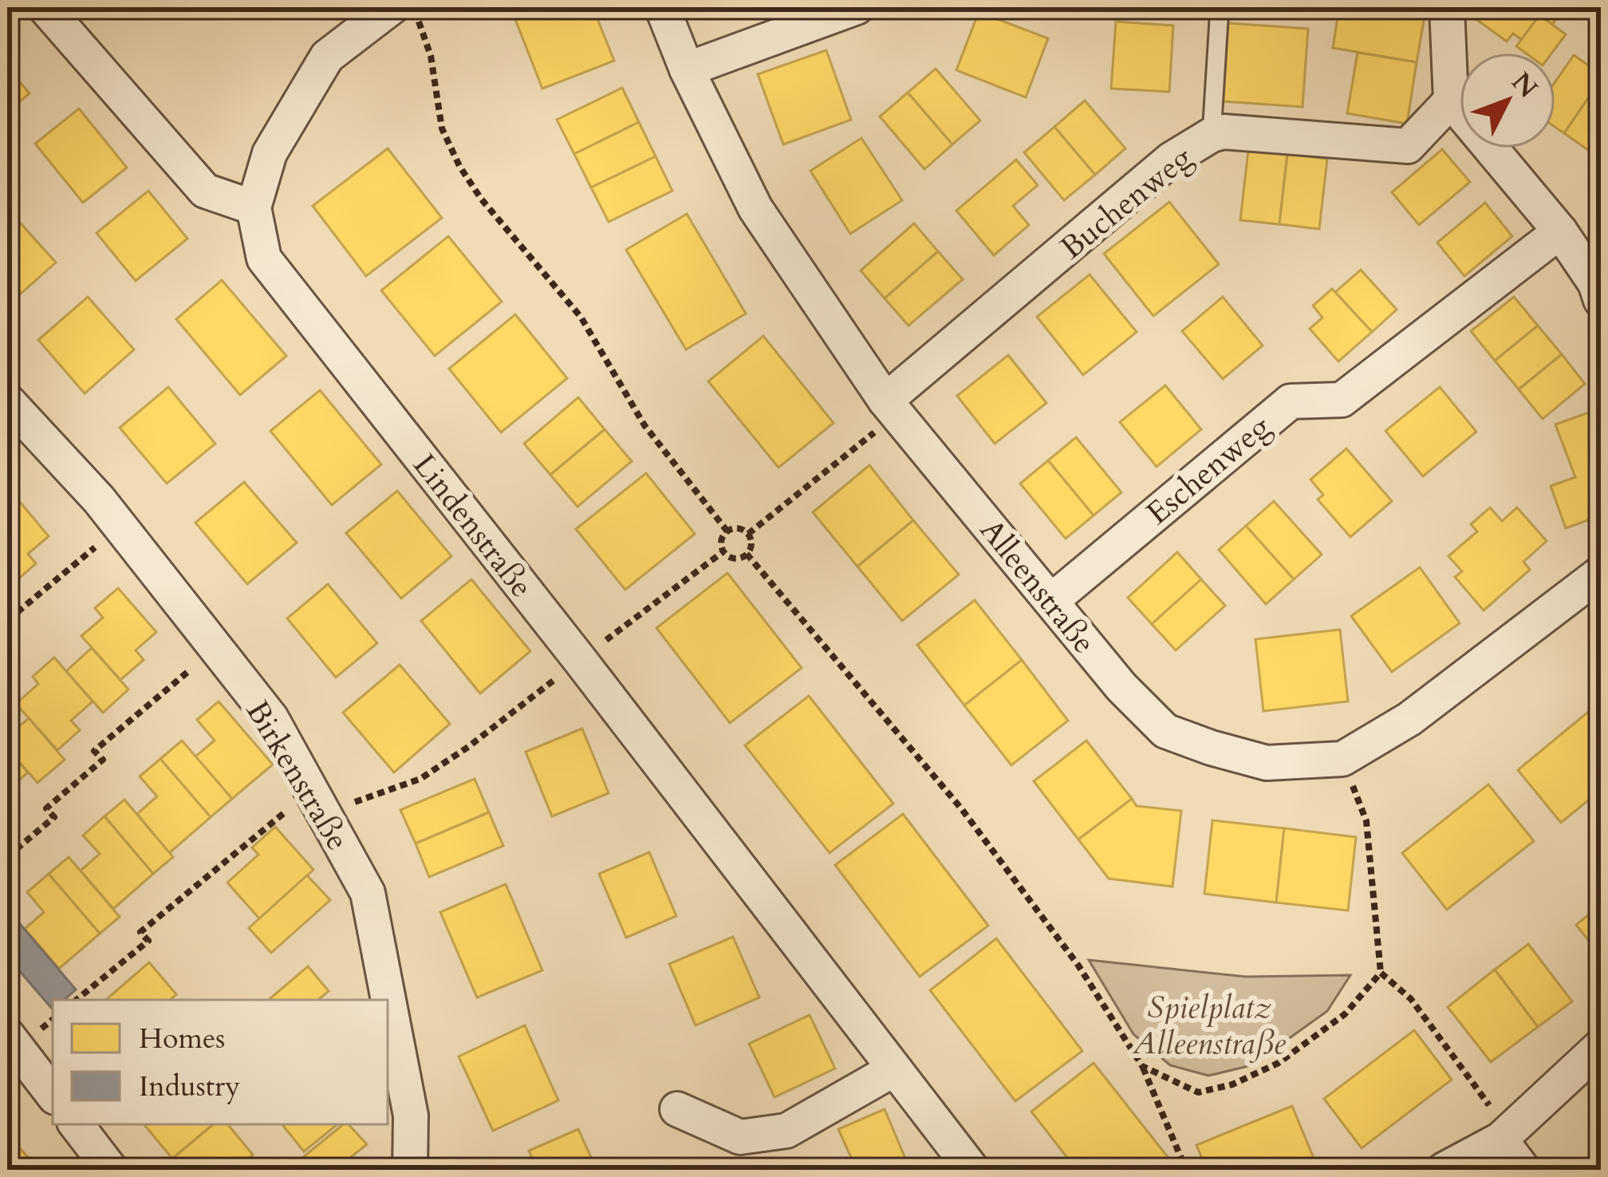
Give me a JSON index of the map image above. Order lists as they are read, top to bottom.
{
  "streets": {
    "street": [
      "Buchenweg",
      "Eschenweg",
      "Lindenstraße",
      "Alleenstraße",
      "Birkenstraße"
    ]
  },
  "crossings": [
    ["Buchenweg", "Alleenstraße"],
    ["Eschenweg", "Alleenstraße"]
  ],
  "parks": ["Spielplatz Alleenstraße"],
  "legend": ["Homes", "Industry"],
  "north": "top right"
}
